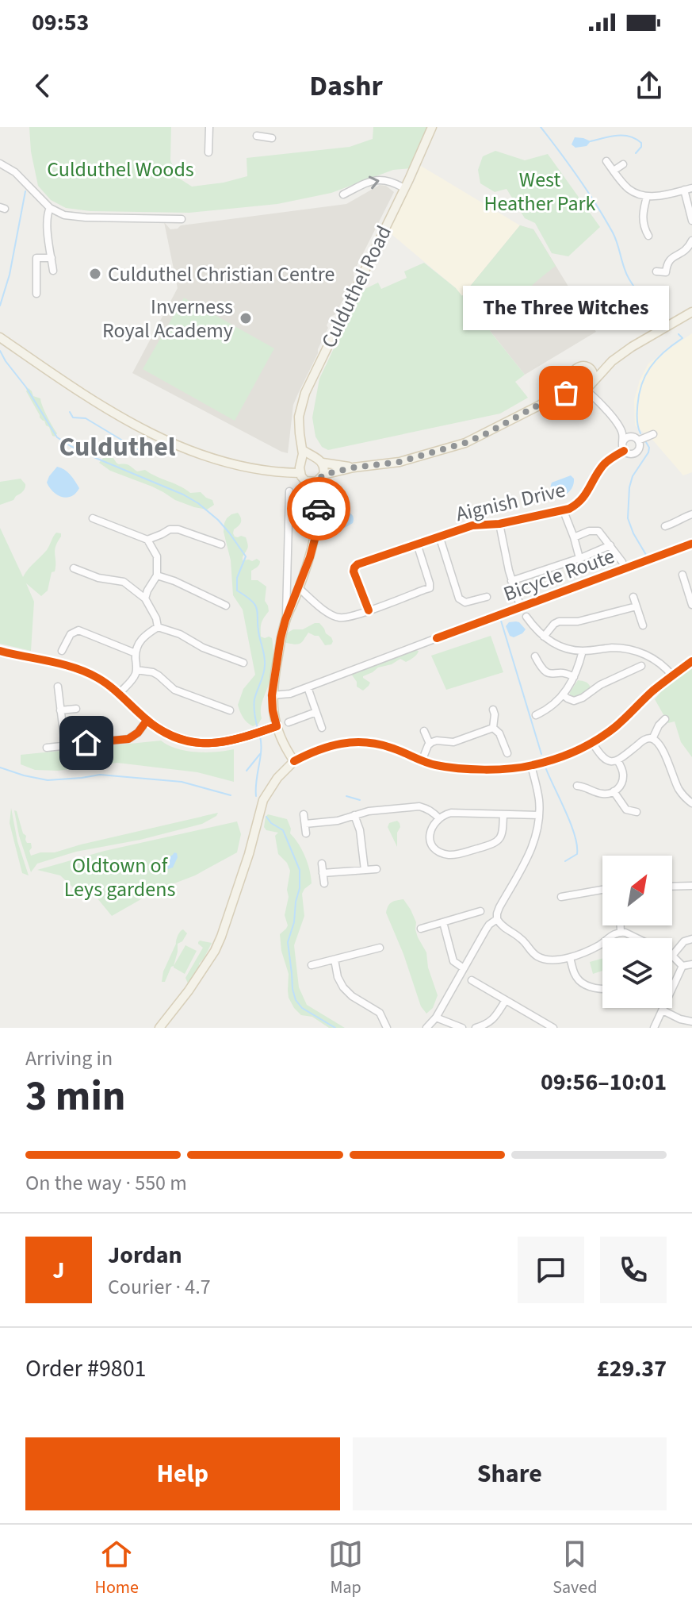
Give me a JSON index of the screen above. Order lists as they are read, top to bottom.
{
  "streets": {
    "main road": ["Culduthel Road"],
    "street": ["Aignish Drive"],
    "cycle path": ["Bicycle Route"]
  },
  "districts": ["Culduthel"],
  "parks": ["Culduthel Woods", "West Heather Park", "Oldtown of Leys gardens"],
  "places": ["Culduthel Christian Centre", "Inverness Royal Academy", "The Three Witches"],
  "north": "top right",
  "page": {
    "status": "09:53",
    "header": "Dashr",
    "bubble": "The Three Witches",
    "heading": ["3 min", "Arriving in", "09:56–10:01"],
    "panel": [
      "Jordan",
      "Courier · 4.7",
      "Order #9801",
      "£29.37"
    ],
    "bar": "On the way · 550 m",
    "round": "J",
    "buttons": ["Help", "Share"],
    "tabs": ["Home", "Map", "Saved"]
  }
}
